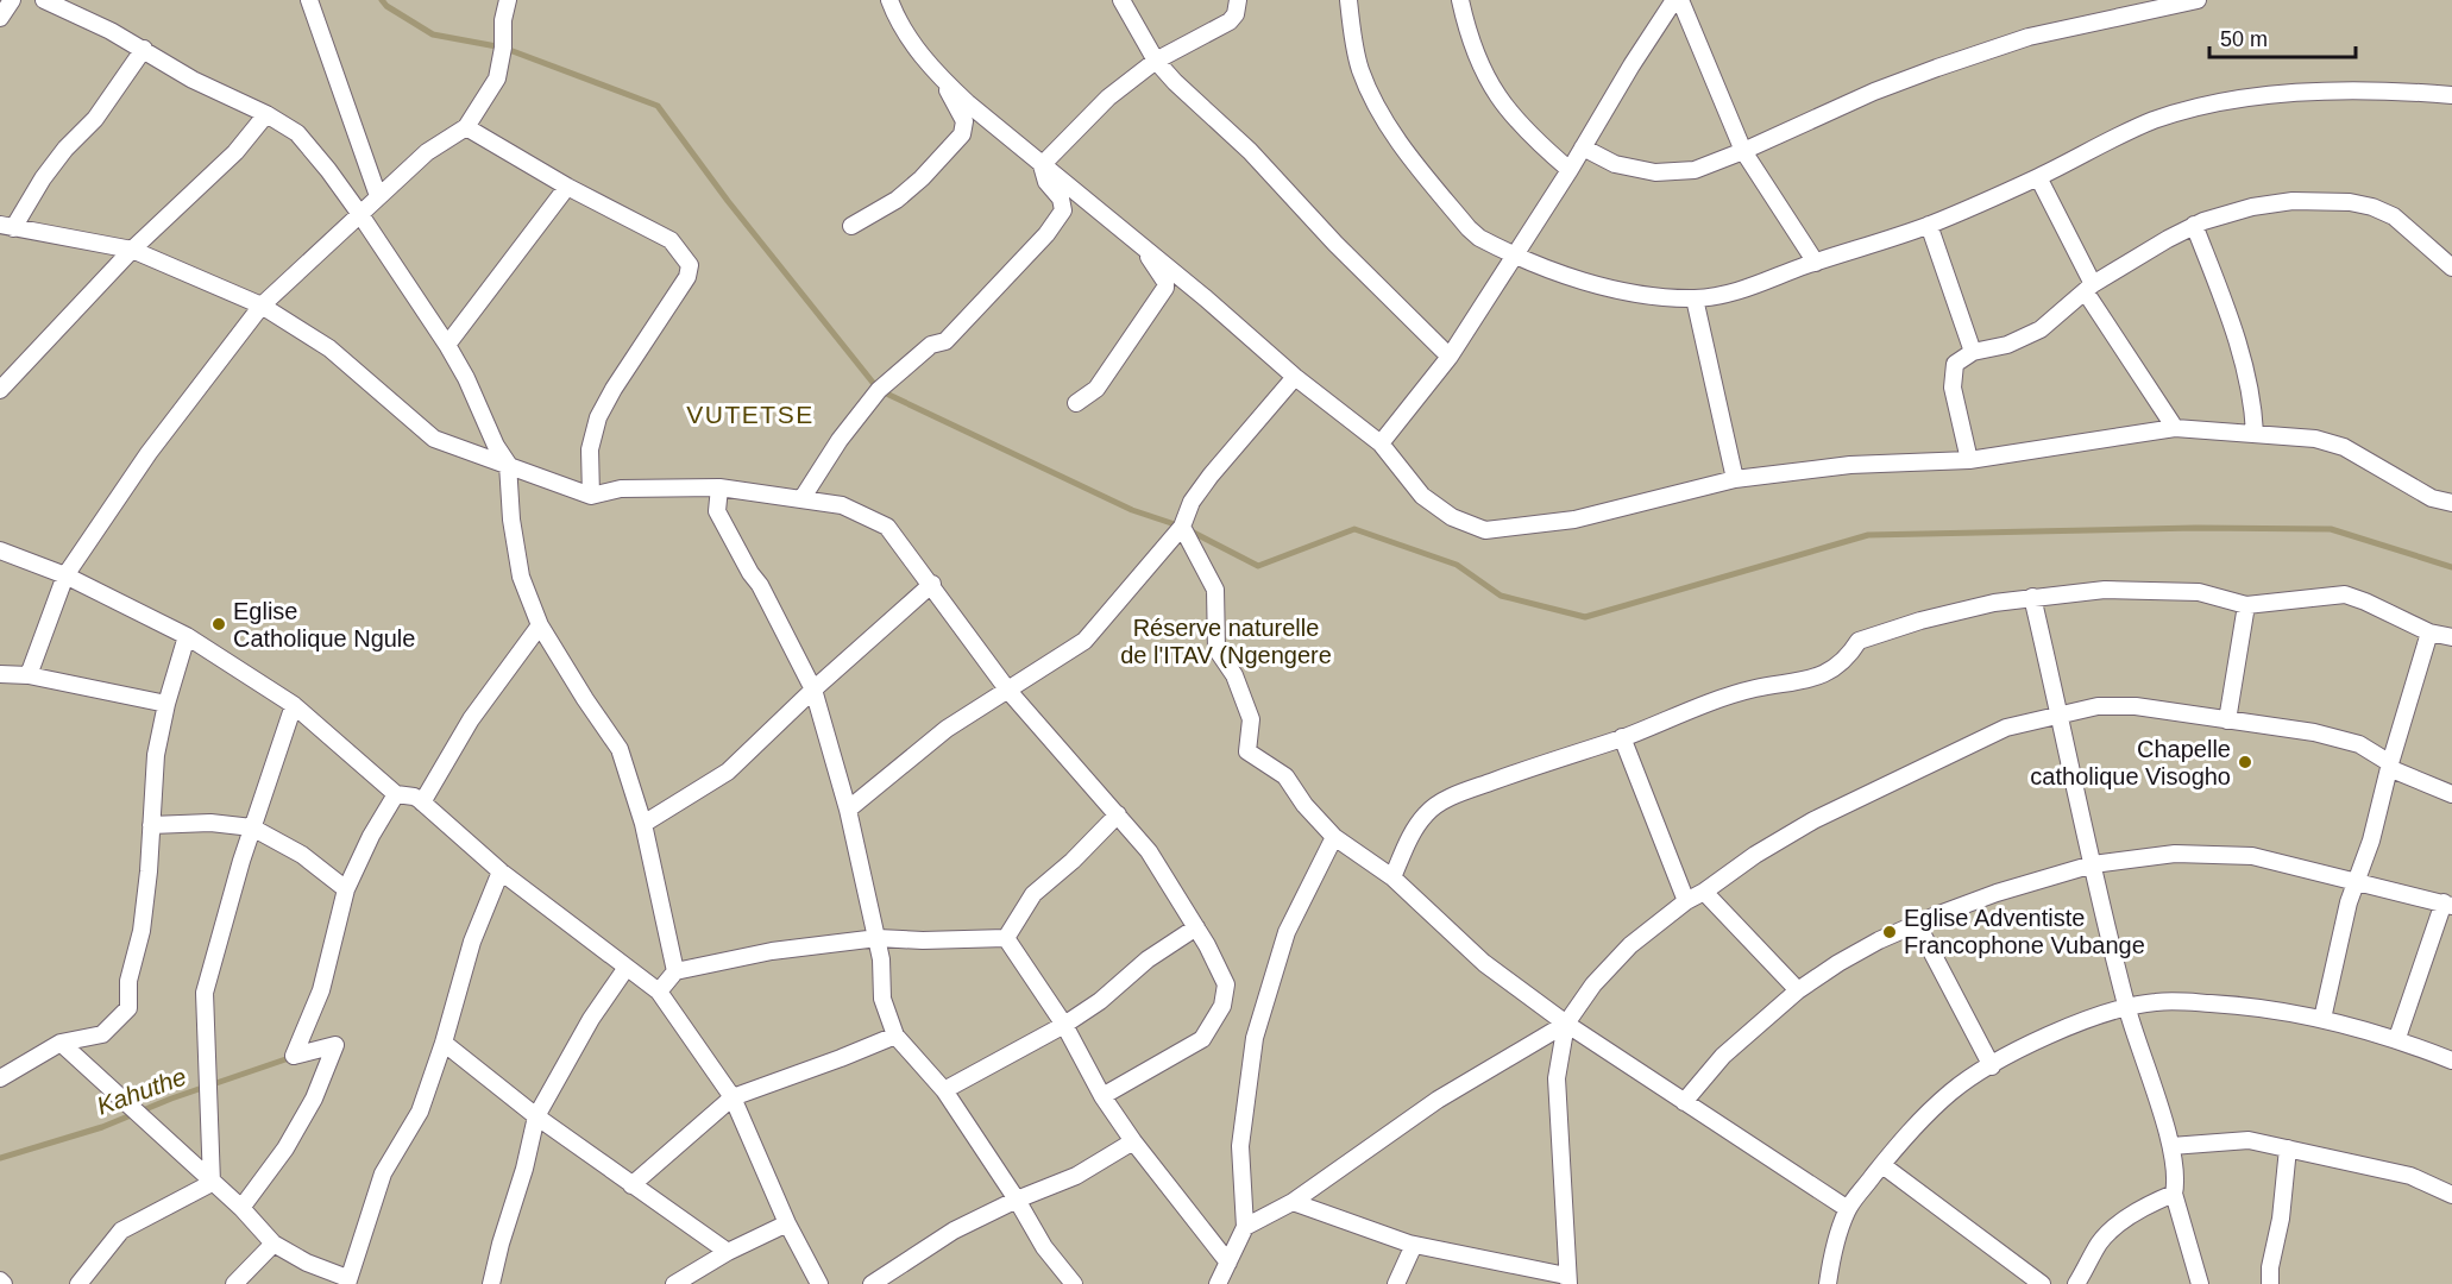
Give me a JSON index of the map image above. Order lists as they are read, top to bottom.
{
  "districts": ["VUTETSE"],
  "water": ["Kahuthe"],
  "parks": ["Réserve naturelle de l'ITAV (Ngengere"],
  "places": ["Eglise Catholique Ngule", "Chapelle catholique Visogho", "Eglise Adventiste Francophone Vubange"],
  "scale_bar": "50 m"
}
